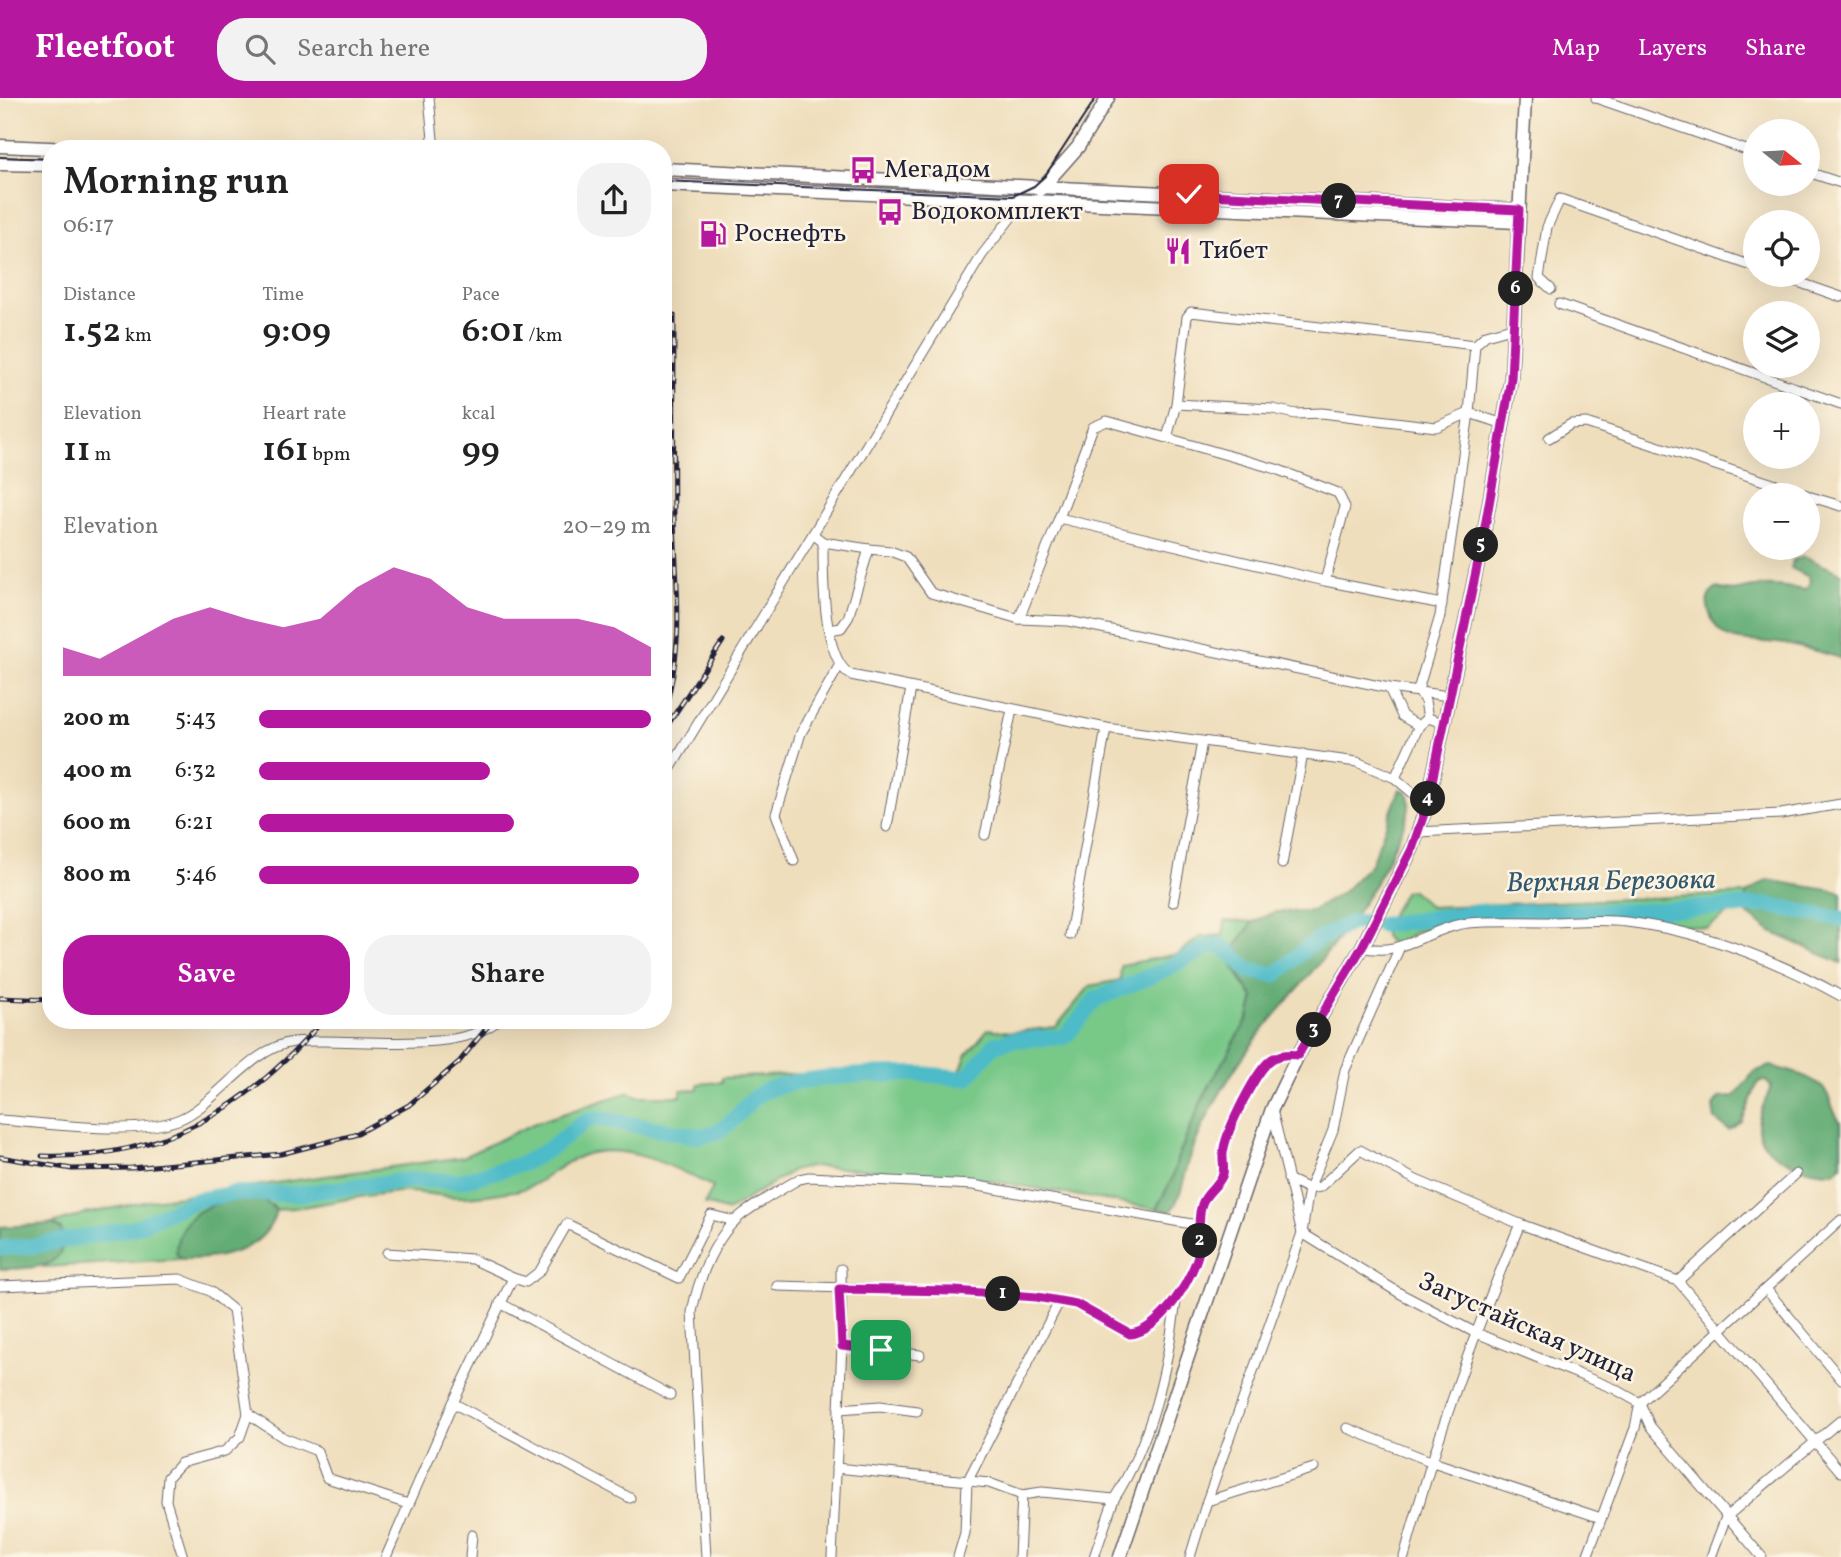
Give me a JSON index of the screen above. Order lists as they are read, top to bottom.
{
  "streets": {
    "street": ["Загустайская улица"]
  },
  "water": ["Верхняя Березовка"],
  "places": {
    "bus stop": ["Мегадом", "Водокомплект"],
    "fuel station": ["Роснефть"],
    "restaurant": ["Тибет"]
  },
  "north": "right",
  "page": {
    "header": "Fleetfoot",
    "search": "Search here",
    "nav": ["Map", "Layers", "Share"],
    "map_buttons": ["+", "−"],
    "heading": ["Morning run", "06:17"],
    "pins": [
      "7",
      "6",
      "5",
      "4",
      "3",
      "2",
      "1"
    ],
    "stats": [
      ["Distance", "1.52 km"],
      ["Time", "9:09"],
      ["Pace", "6:01 /km"],
      ["Elevation", "11 m"],
      ["Heart rate", "161 bpm"],
      ["kcal", "99"]
    ],
    "chart": ["Elevation", "20–29 m"],
    "list": [
      {
        "name": "200 m",
        "note": "5:43"
      },
      {
        "name": "400 m",
        "note": "6:32"
      },
      {
        "name": "600 m",
        "note": "6:21"
      },
      {
        "name": "800 m",
        "note": "5:46"
      }
    ],
    "buttons": ["Save", "Share"]
  }
}
